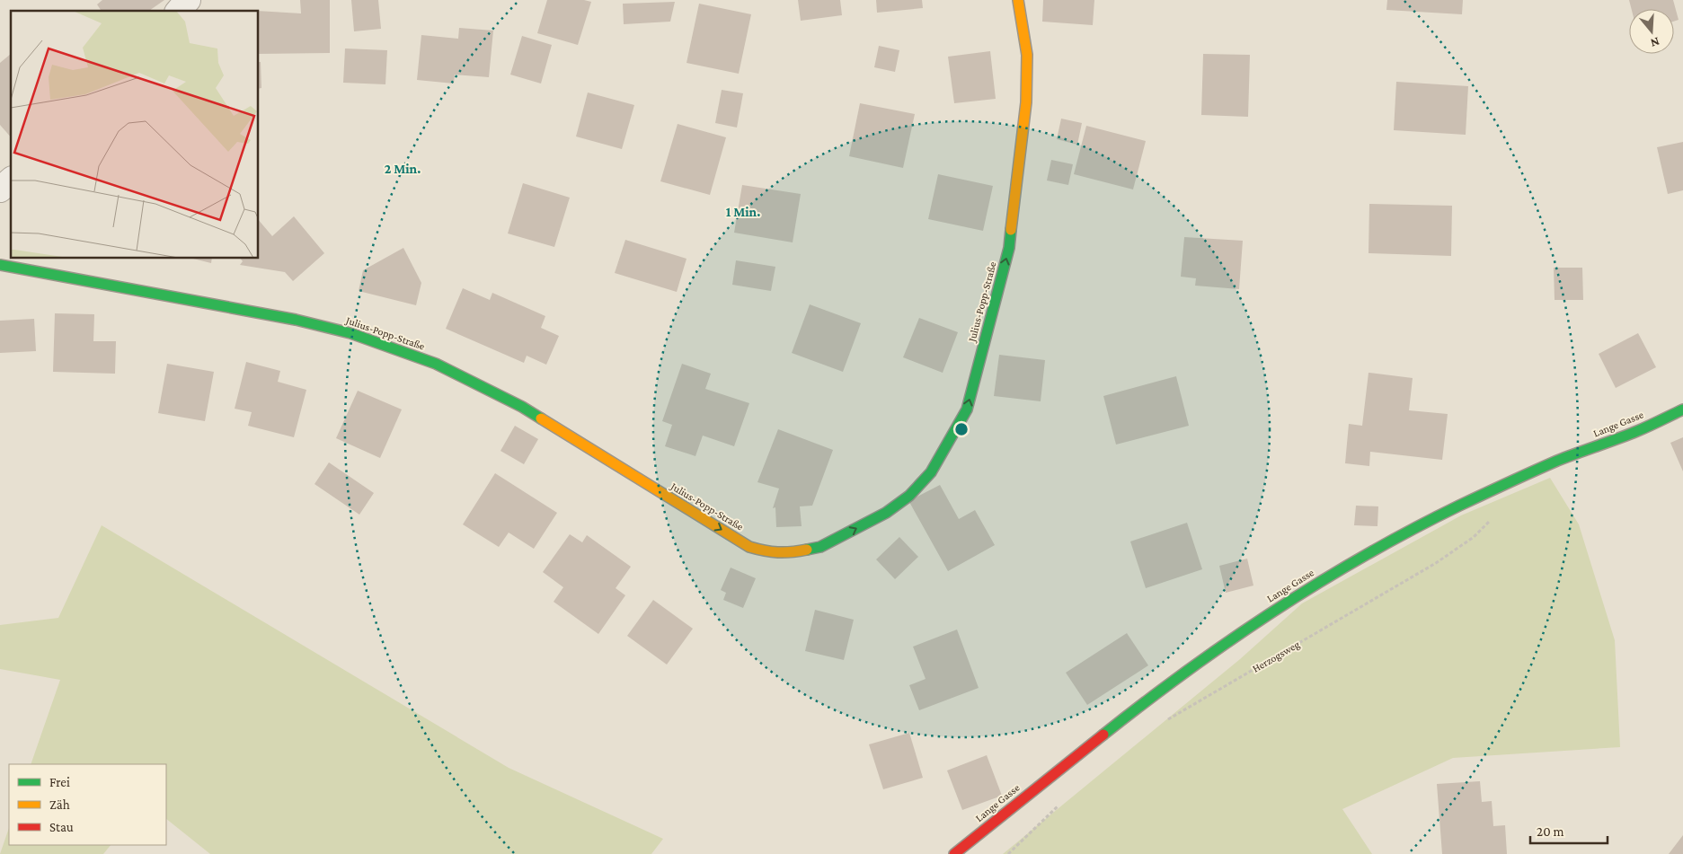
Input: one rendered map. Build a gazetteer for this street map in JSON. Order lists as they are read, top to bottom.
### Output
{
  "streets": {
    "street": ["Julius-Popp-Straße", "Lange Gasse"],
    "path": ["Herzogsweg"]
  },
  "legend": ["Frei", "Zäh", "Stau"],
  "scale_bar": "20 m",
  "north": "bottom",
  "rings": ["2 Min.", "1 Min."]
}
